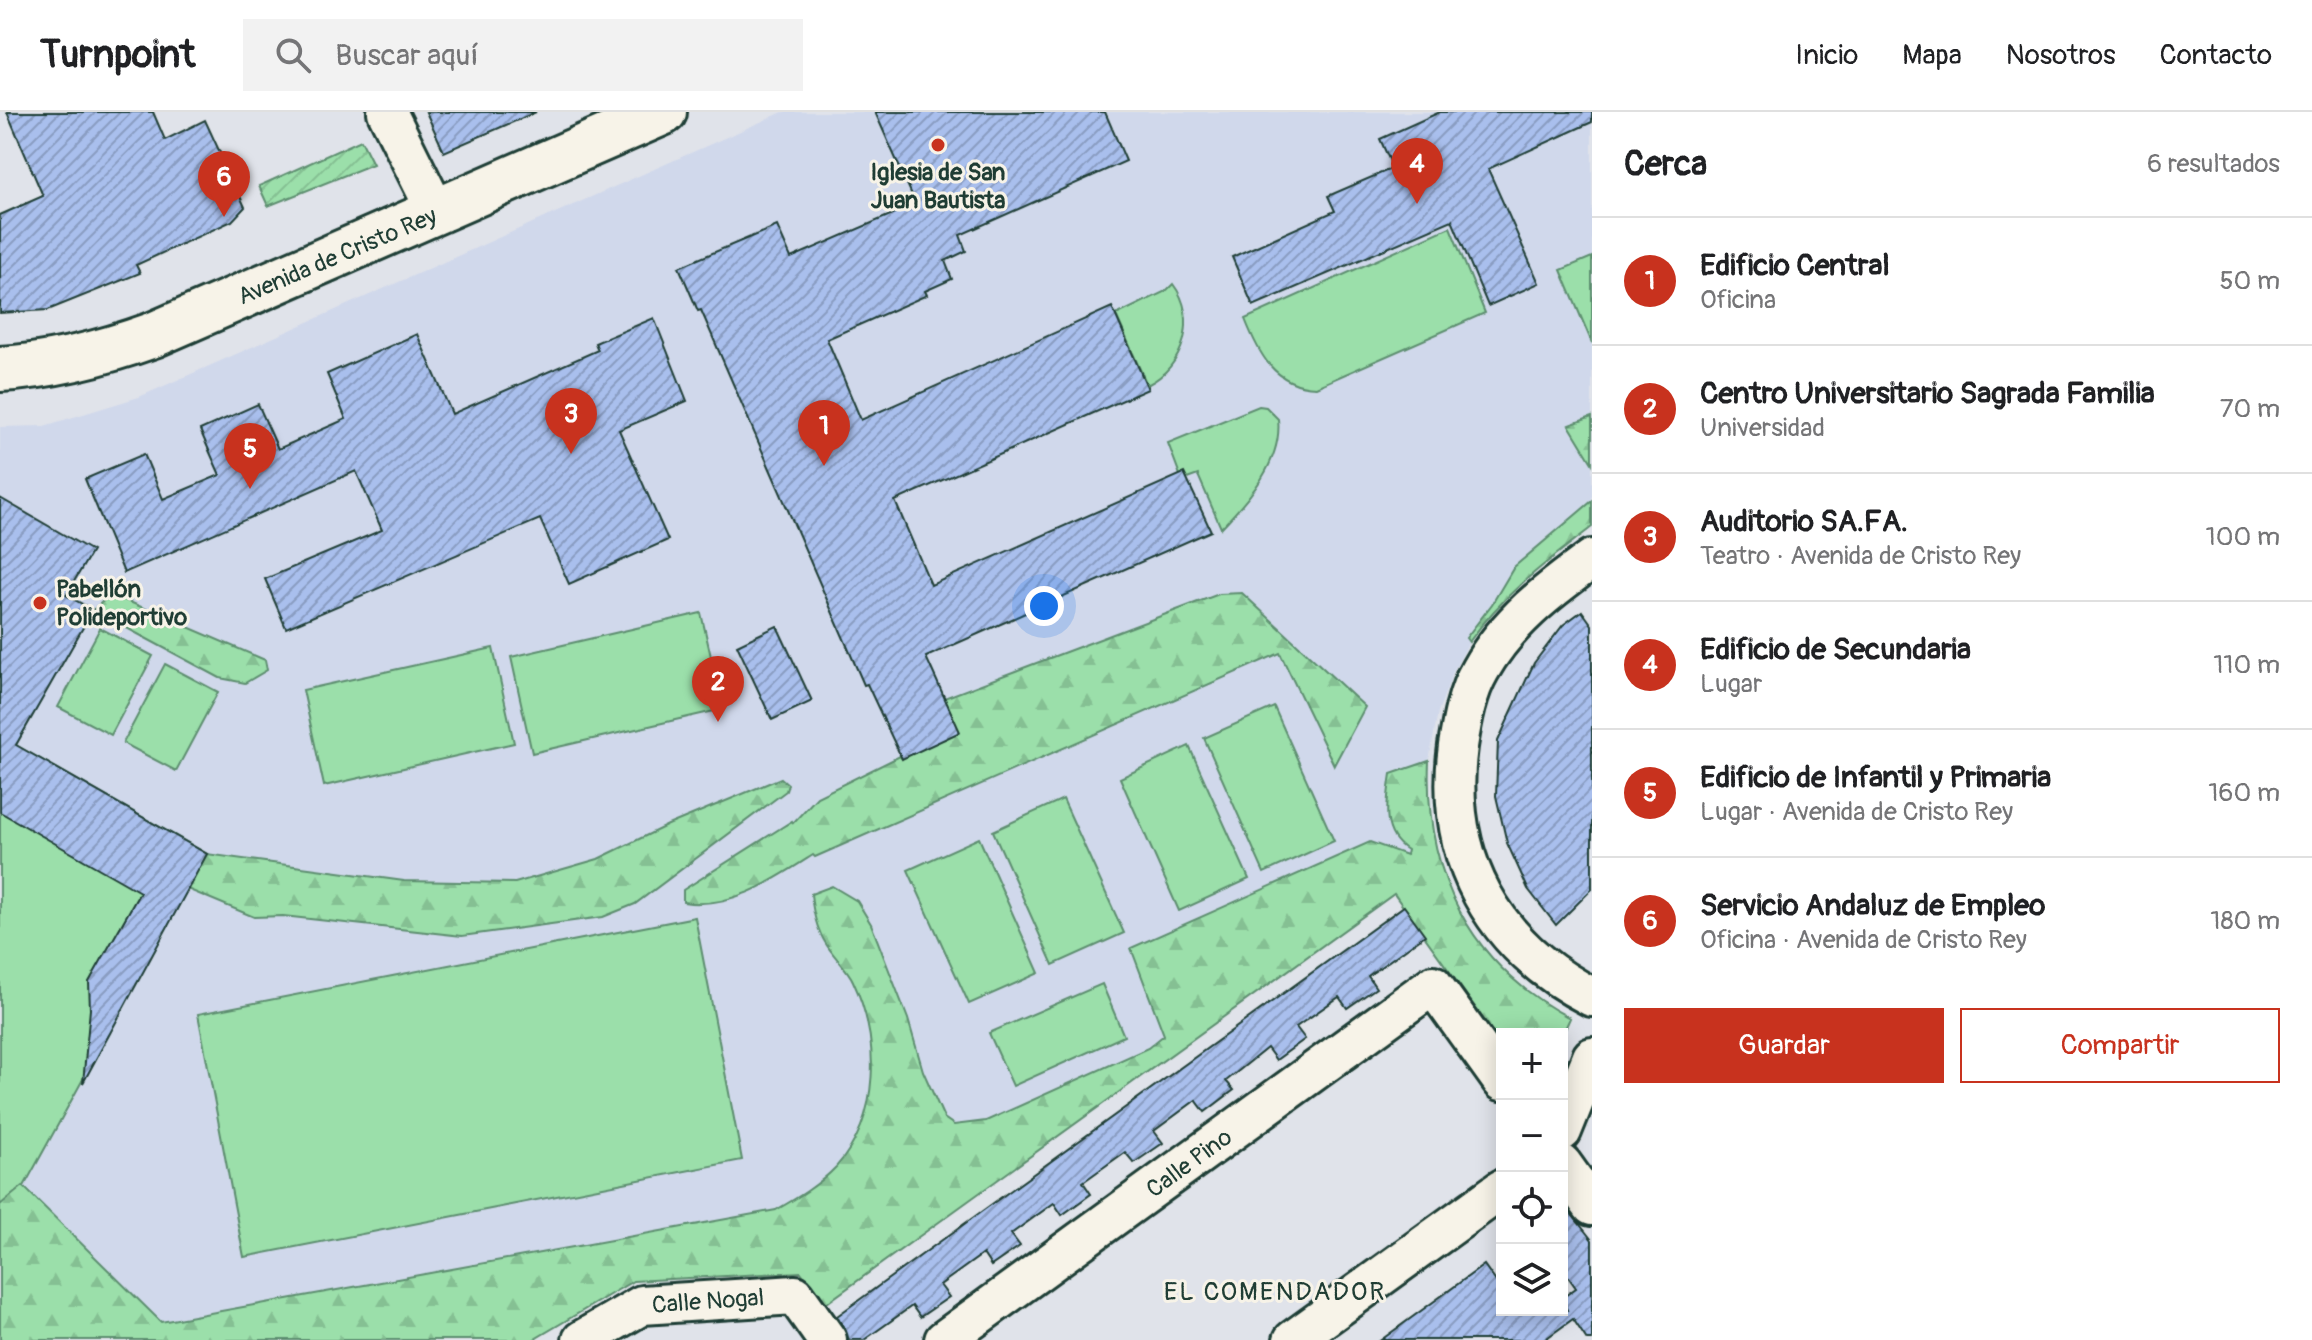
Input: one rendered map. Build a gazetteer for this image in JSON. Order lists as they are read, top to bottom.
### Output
{
  "streets": {
    "street": ["Avenida de Cristo Rey", "Calle Pino", "Calle Nogal"]
  },
  "districts": ["EL COMENDADOR"],
  "places": ["Iglesia de San Juan Bautista", "Pabellón Polideportivo"],
  "page": {
    "header": "Turnpoint",
    "search": "Buscar aquí",
    "nav": [
      "Inicio",
      "Mapa",
      "Nosotros",
      "Contacto"
    ],
    "heading": ["Cerca", "6 resultados"],
    "pins": [
      "4",
      "6",
      "3",
      "1",
      "5",
      "2"
    ],
    "list": [
      {
        "mark": "1",
        "name": "Edificio Central",
        "note": "Oficina",
        "value": "50 m"
      },
      {
        "mark": "2",
        "name": "Centro Universitario Sagrada Familia",
        "note": "Universidad",
        "value": "70 m"
      },
      {
        "mark": "3",
        "name": "Auditorio SA.FA.",
        "note": "Teatro · Avenida de Cristo Rey",
        "value": "100 m"
      },
      {
        "mark": "4",
        "name": "Edificio de Secundaria",
        "note": "Lugar",
        "value": "110 m"
      },
      {
        "mark": "5",
        "name": "Edificio de Infantil y Primaria",
        "note": "Lugar · Avenida de Cristo Rey",
        "value": "160 m"
      },
      {
        "mark": "6",
        "name": "Servicio Andaluz de Empleo",
        "note": "Oficina · Avenida de Cristo Rey",
        "value": "180 m"
      }
    ],
    "buttons": ["Guardar", "Compartir"],
    "map_buttons": ["+", "−"]
  }
}
